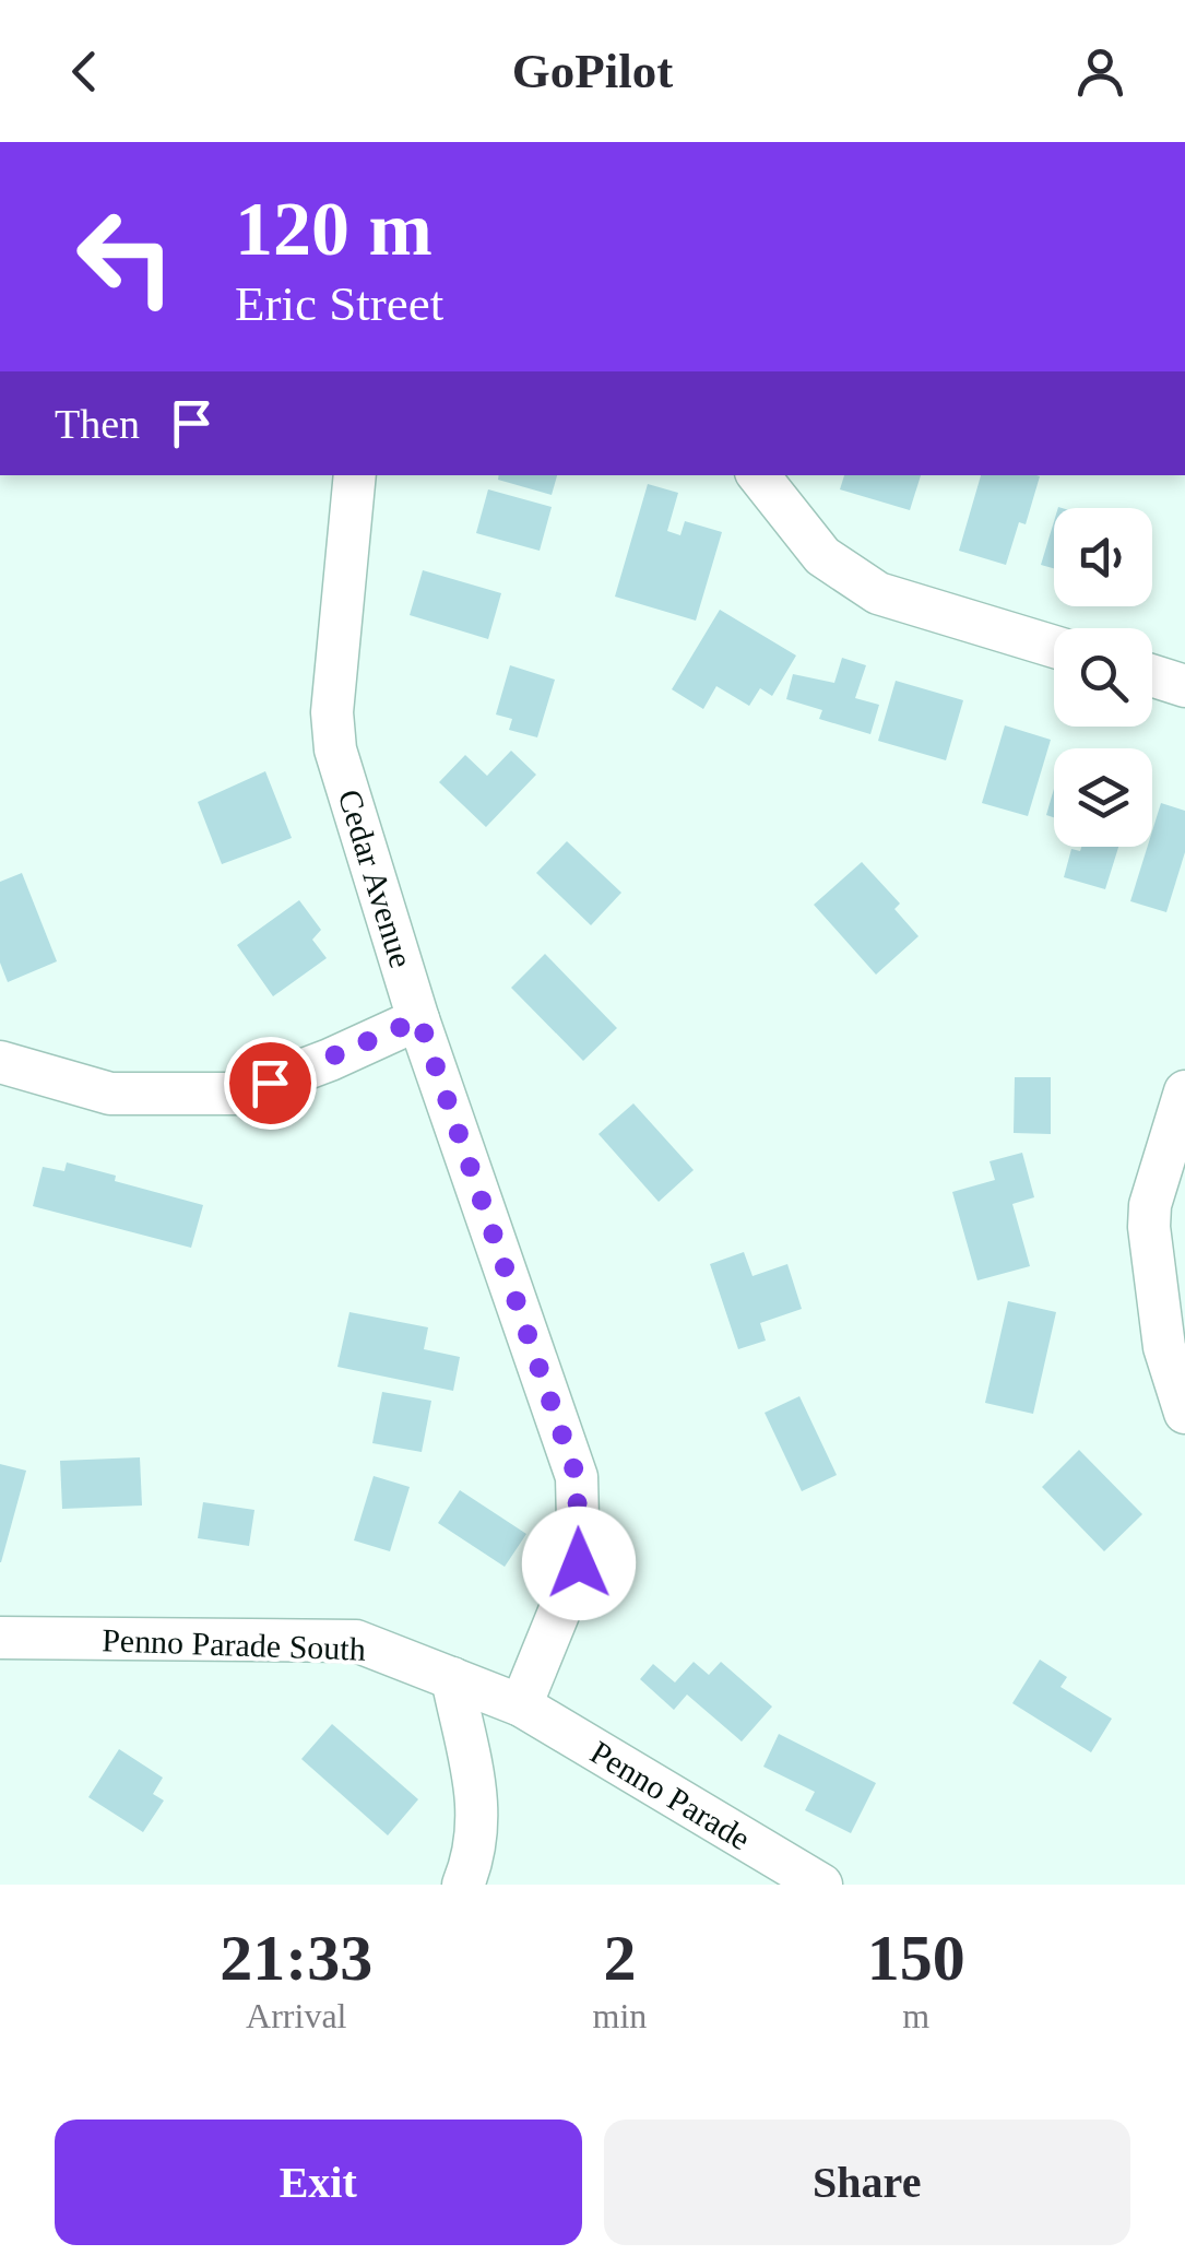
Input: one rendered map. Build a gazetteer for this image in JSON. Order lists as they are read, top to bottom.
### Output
{
  "streets": {
    "street": ["Cedar Avenue", "Penno Parade South", "Penno Parade"]
  },
  "crossings": [
    ["Cedar Avenue", "Penno Parade South"],
    ["Cedar Avenue", "Penno Parade"],
    ["Penno Parade South", "Penno Parade"]
  ],
  "page": {
    "header": "GoPilot",
    "turn": ["120 m", "Eric Street"],
    "then": "Then",
    "eta": [
      "21:33",
      "Arrival",
      "2",
      "min",
      "150",
      "m"
    ],
    "buttons": ["Exit", "Share"]
  }
}
